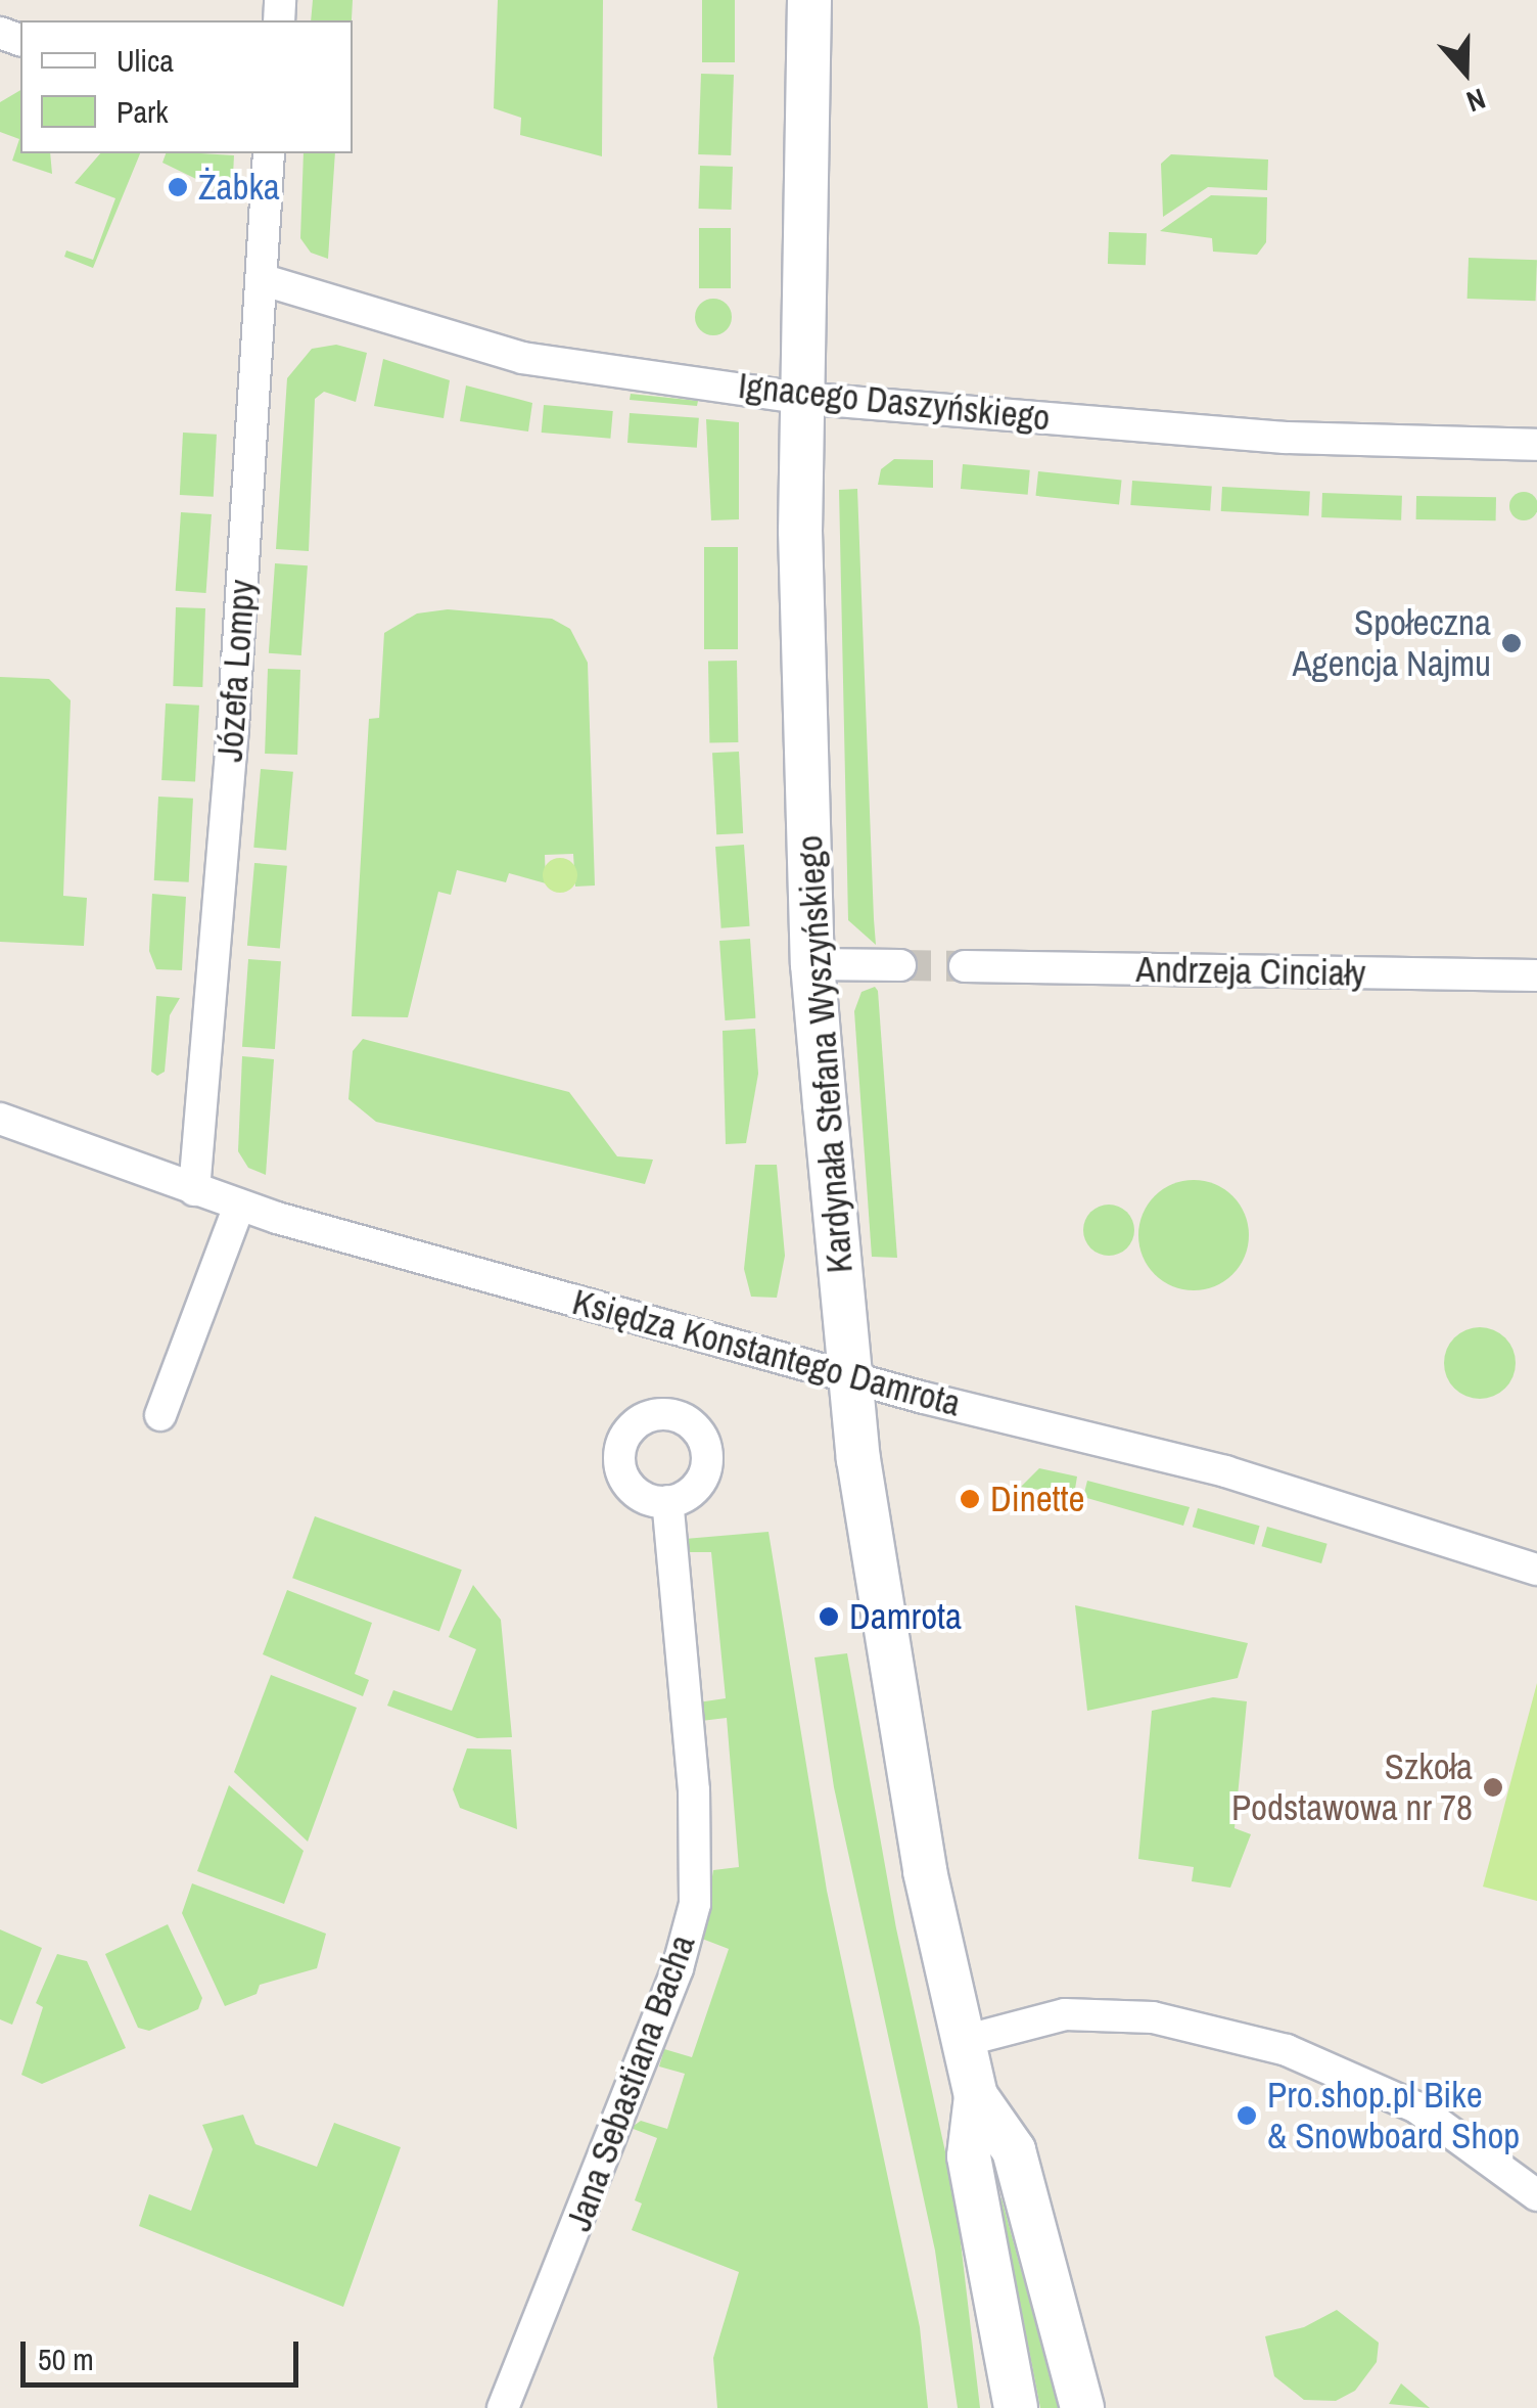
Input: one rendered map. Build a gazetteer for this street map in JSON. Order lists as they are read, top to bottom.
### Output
{
  "streets": {
    "main road": ["Kardynała Stefana Wyszyńskiego"],
    "street": [
      "Ignacego Daszyńskiego",
      "Józefa Lompy",
      "Andrzeja Cinciały",
      "Księdza Konstantego Damrota",
      "Jana Sebastiana Bacha"
    ]
  },
  "crossings": [
    ["Ignacego Daszyńskiego", "Józefa Lompy"],
    ["Ignacego Daszyńskiego", "Kardynała Stefana Wyszyńskiego"],
    ["Józefa Lompy", "Księdza Konstantego Damrota"],
    ["Kardynała Stefana Wyszyńskiego", "Księdza Konstantego Damrota"]
  ],
  "places": [
    "Żabka",
    "Społeczna Agencja Najmu",
    "Dinette",
    "Damrota",
    "Szkoła Podstawowa nr 78",
    "Pro.shop.pl Bike & Snowboard Shop"
  ],
  "legend": ["Ulica", "Park"],
  "scale_bar": "50 m",
  "north": "bottom"
}
